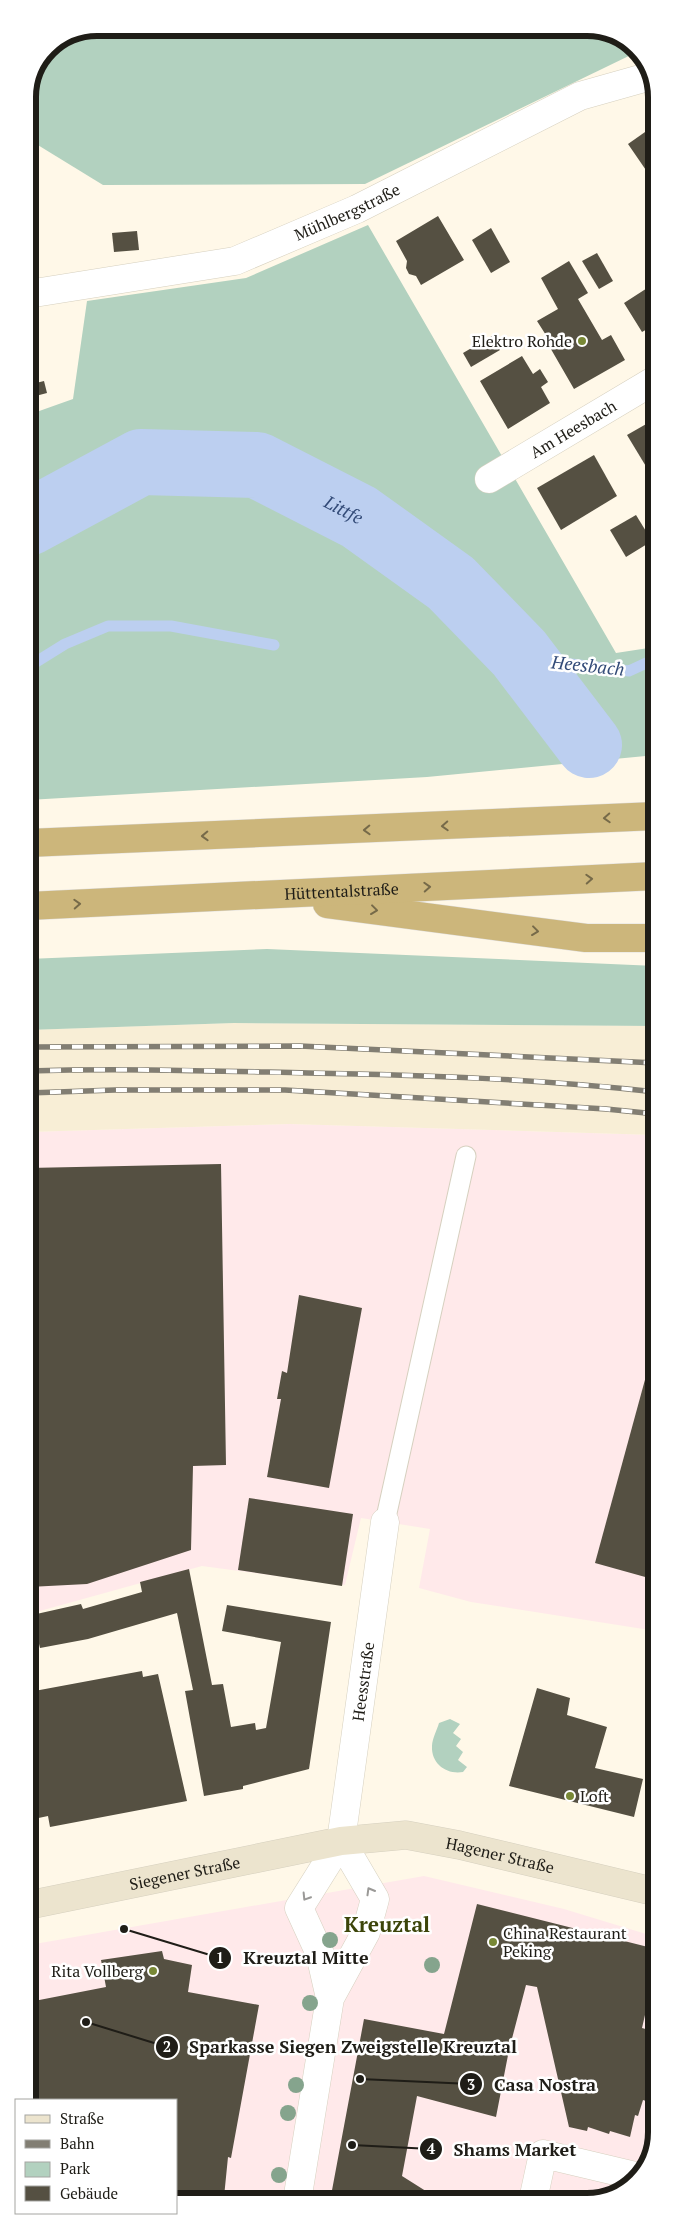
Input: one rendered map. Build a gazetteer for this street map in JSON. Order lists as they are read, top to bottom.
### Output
{
  "streets": {
    "highway": ["Hüttentalstraße"],
    "main road": ["Hagener Straße", "Siegener Straße"],
    "street": ["Mühlbergstraße", "Am Heesbach", "Heesstraße"]
  },
  "crossings": [
    ["Heesstraße", "Hagener Straße"],
    ["Heesstraße", "Siegener Straße"],
    ["Hagener Straße", "Siegener Straße"]
  ],
  "districts": ["Kreuztal"],
  "water": ["Littfe", "Heesbach"],
  "places": [
    "Elektro Rohde",
    "Loft",
    "Kreuztal Mitte",
    "China Restaurant Peking",
    "Rita Vollberg",
    "Sparkasse Siegen Zweigstelle Kreuztal",
    "Casa Nostra",
    "Shams Market"
  ],
  "legend": [
    "Straße",
    "Bahn",
    "Park",
    "Gebäude"
  ]
}
